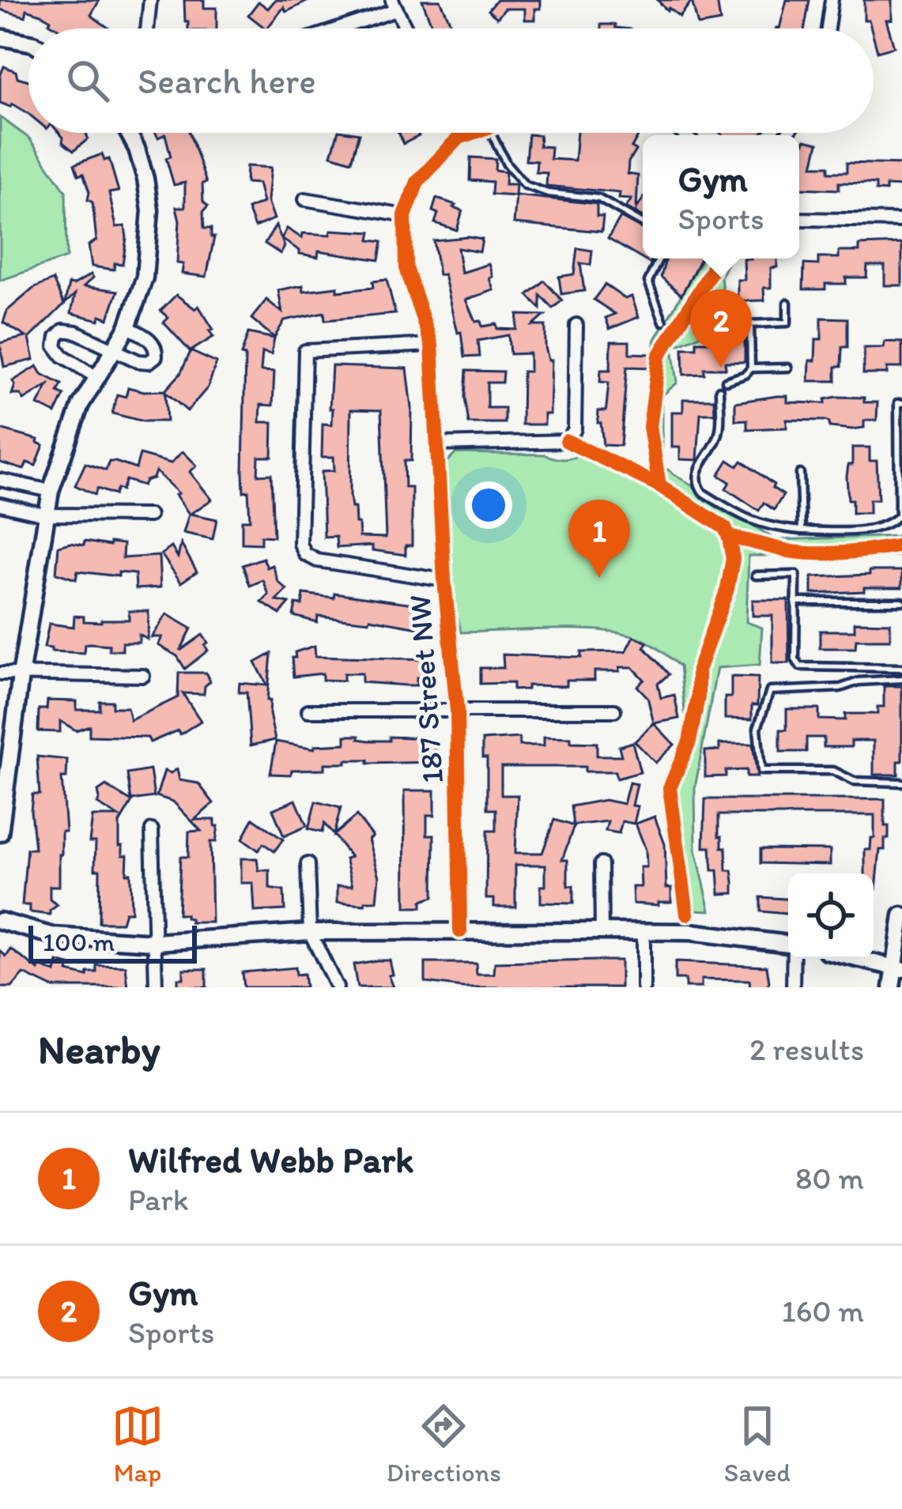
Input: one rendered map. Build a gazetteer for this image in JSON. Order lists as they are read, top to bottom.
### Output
{
  "streets": {
    "street": ["187 Street NW"]
  },
  "scale_bar": "100 m",
  "page": {
    "search": "Search here",
    "popup": ["Gym", "Sports"],
    "pins": ["2", "1"],
    "scale": "100 m",
    "heading": ["Nearby", "2 results"],
    "list": [
      {
        "mark": "1",
        "name": "Wilfred Webb Park",
        "note": "Park",
        "value": "80 m"
      },
      {
        "mark": "2",
        "name": "Gym",
        "note": "Sports",
        "value": "160 m"
      }
    ],
    "nav": ["Map", "Directions", "Saved"]
  }
}
